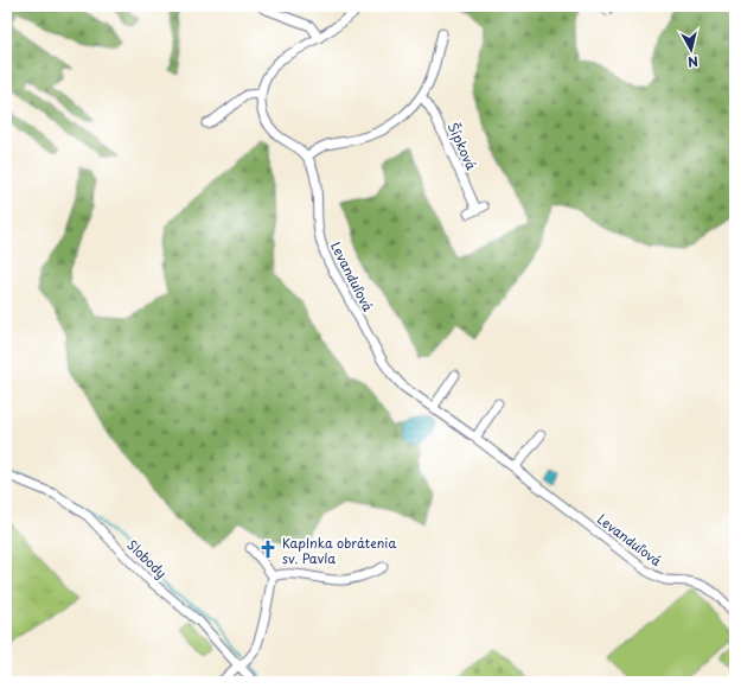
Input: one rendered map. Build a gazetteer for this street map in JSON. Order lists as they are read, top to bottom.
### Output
{
  "streets": {
    "street": ["Šípková", "Levanduľová", "Slobody"]
  },
  "places": {
    "church": ["Kaplnka obrátenia sv. Pavla"]
  },
  "north": "bottom"
}
